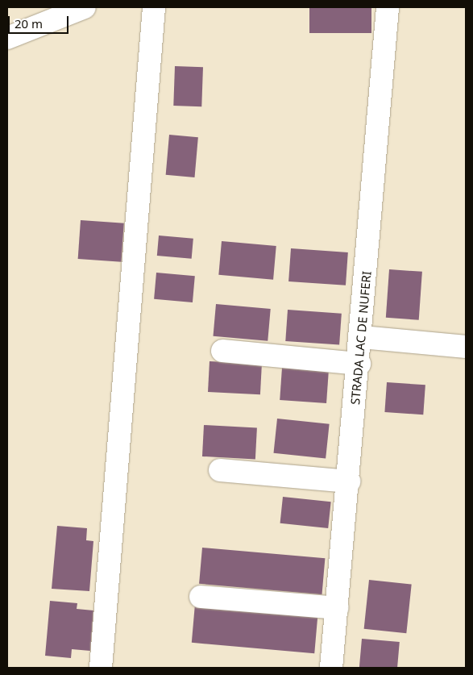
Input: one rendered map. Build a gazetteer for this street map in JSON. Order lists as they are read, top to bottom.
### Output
{
  "streets": {
    "street": ["STRADA LAC DE NUFERI"]
  },
  "scale_bar": "20 m"
}
